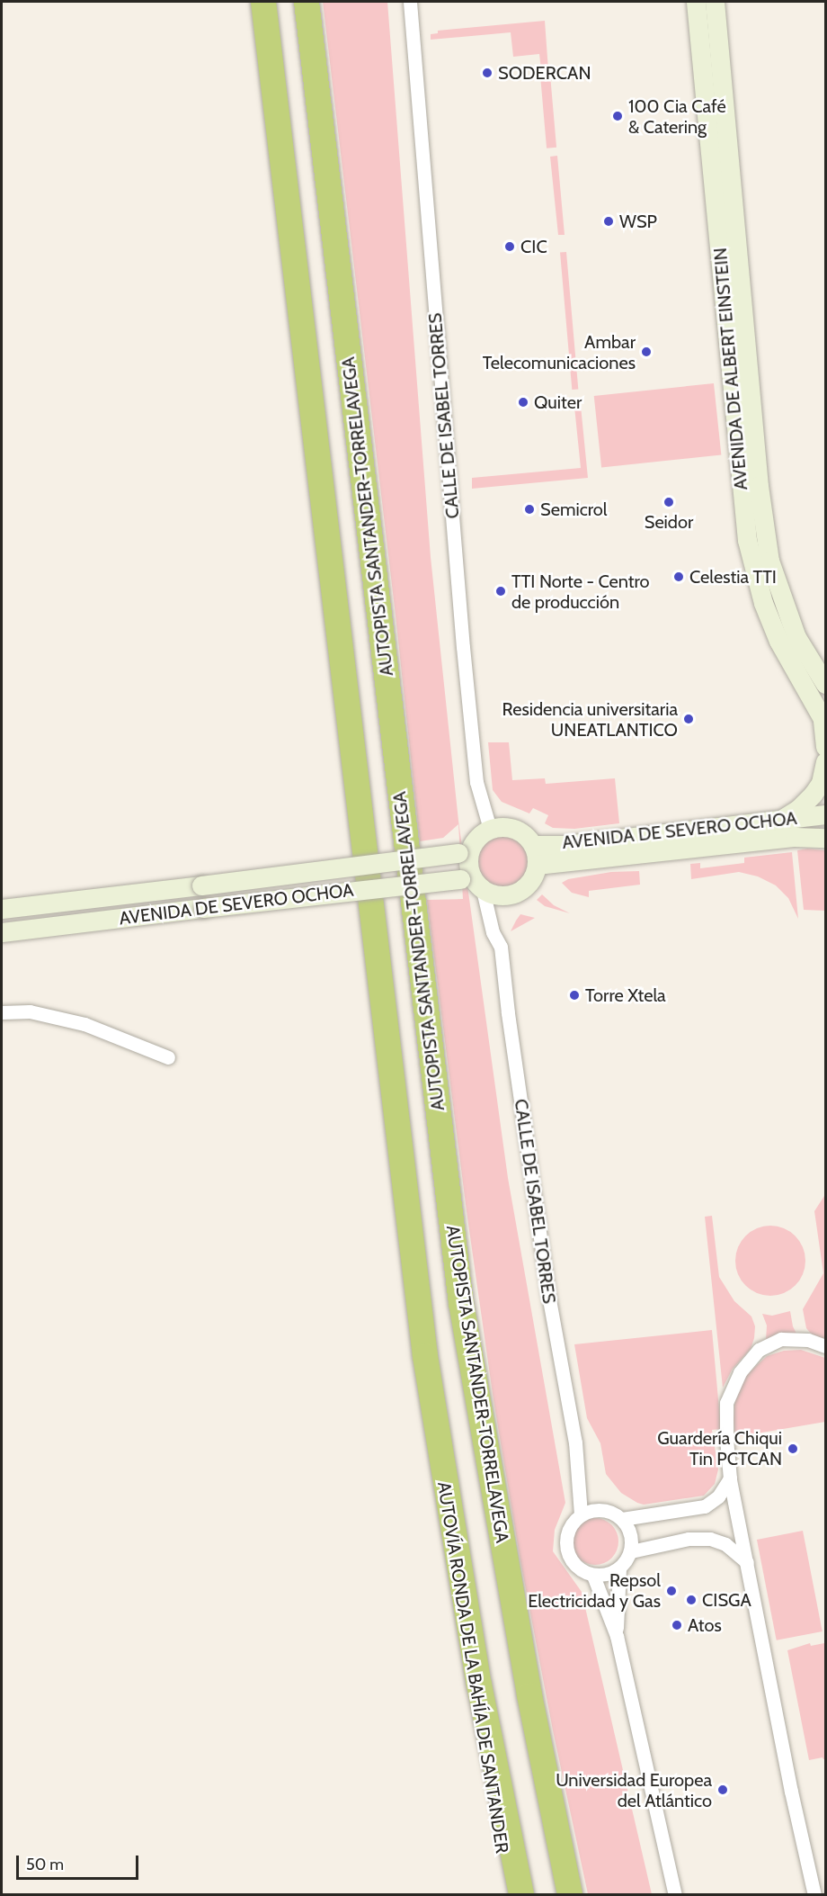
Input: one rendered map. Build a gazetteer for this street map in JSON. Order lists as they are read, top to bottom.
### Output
{
  "streets": {
    "highway": ["AUTOPISTA SANTANDER-TORRELAVEGA", "AUTOVÍA RONDA DE LA BAHÍA DE SANTANDER"],
    "main road": ["AVENIDA DE ALBERT EINSTEIN", "AVENIDA DE SEVERO OCHOA"],
    "street": ["CALLE DE ISABEL TORRES"]
  },
  "crossings": [
    ["CALLE DE ISABEL TORRES", "AVENIDA DE SEVERO OCHOA"]
  ],
  "places": [
    "SODERCAN",
    "100 Cia Café & Catering",
    "WSP",
    "CIC",
    "Ambar Telecomunicaciones",
    "Quiter",
    "Seidor",
    "Semicrol",
    "Celestia TTI",
    "TTI Norte - Centro de producción",
    "Residencia universitaria UNEATLANTICO",
    "Torre Xtela",
    "Guardería Chiqui Tin PCTCAN",
    "Repsol Electricidad y Gas",
    "CISGA",
    "Atos",
    "Universidad Europea del Atlántico"
  ],
  "scale_bar": "50 m"
}
